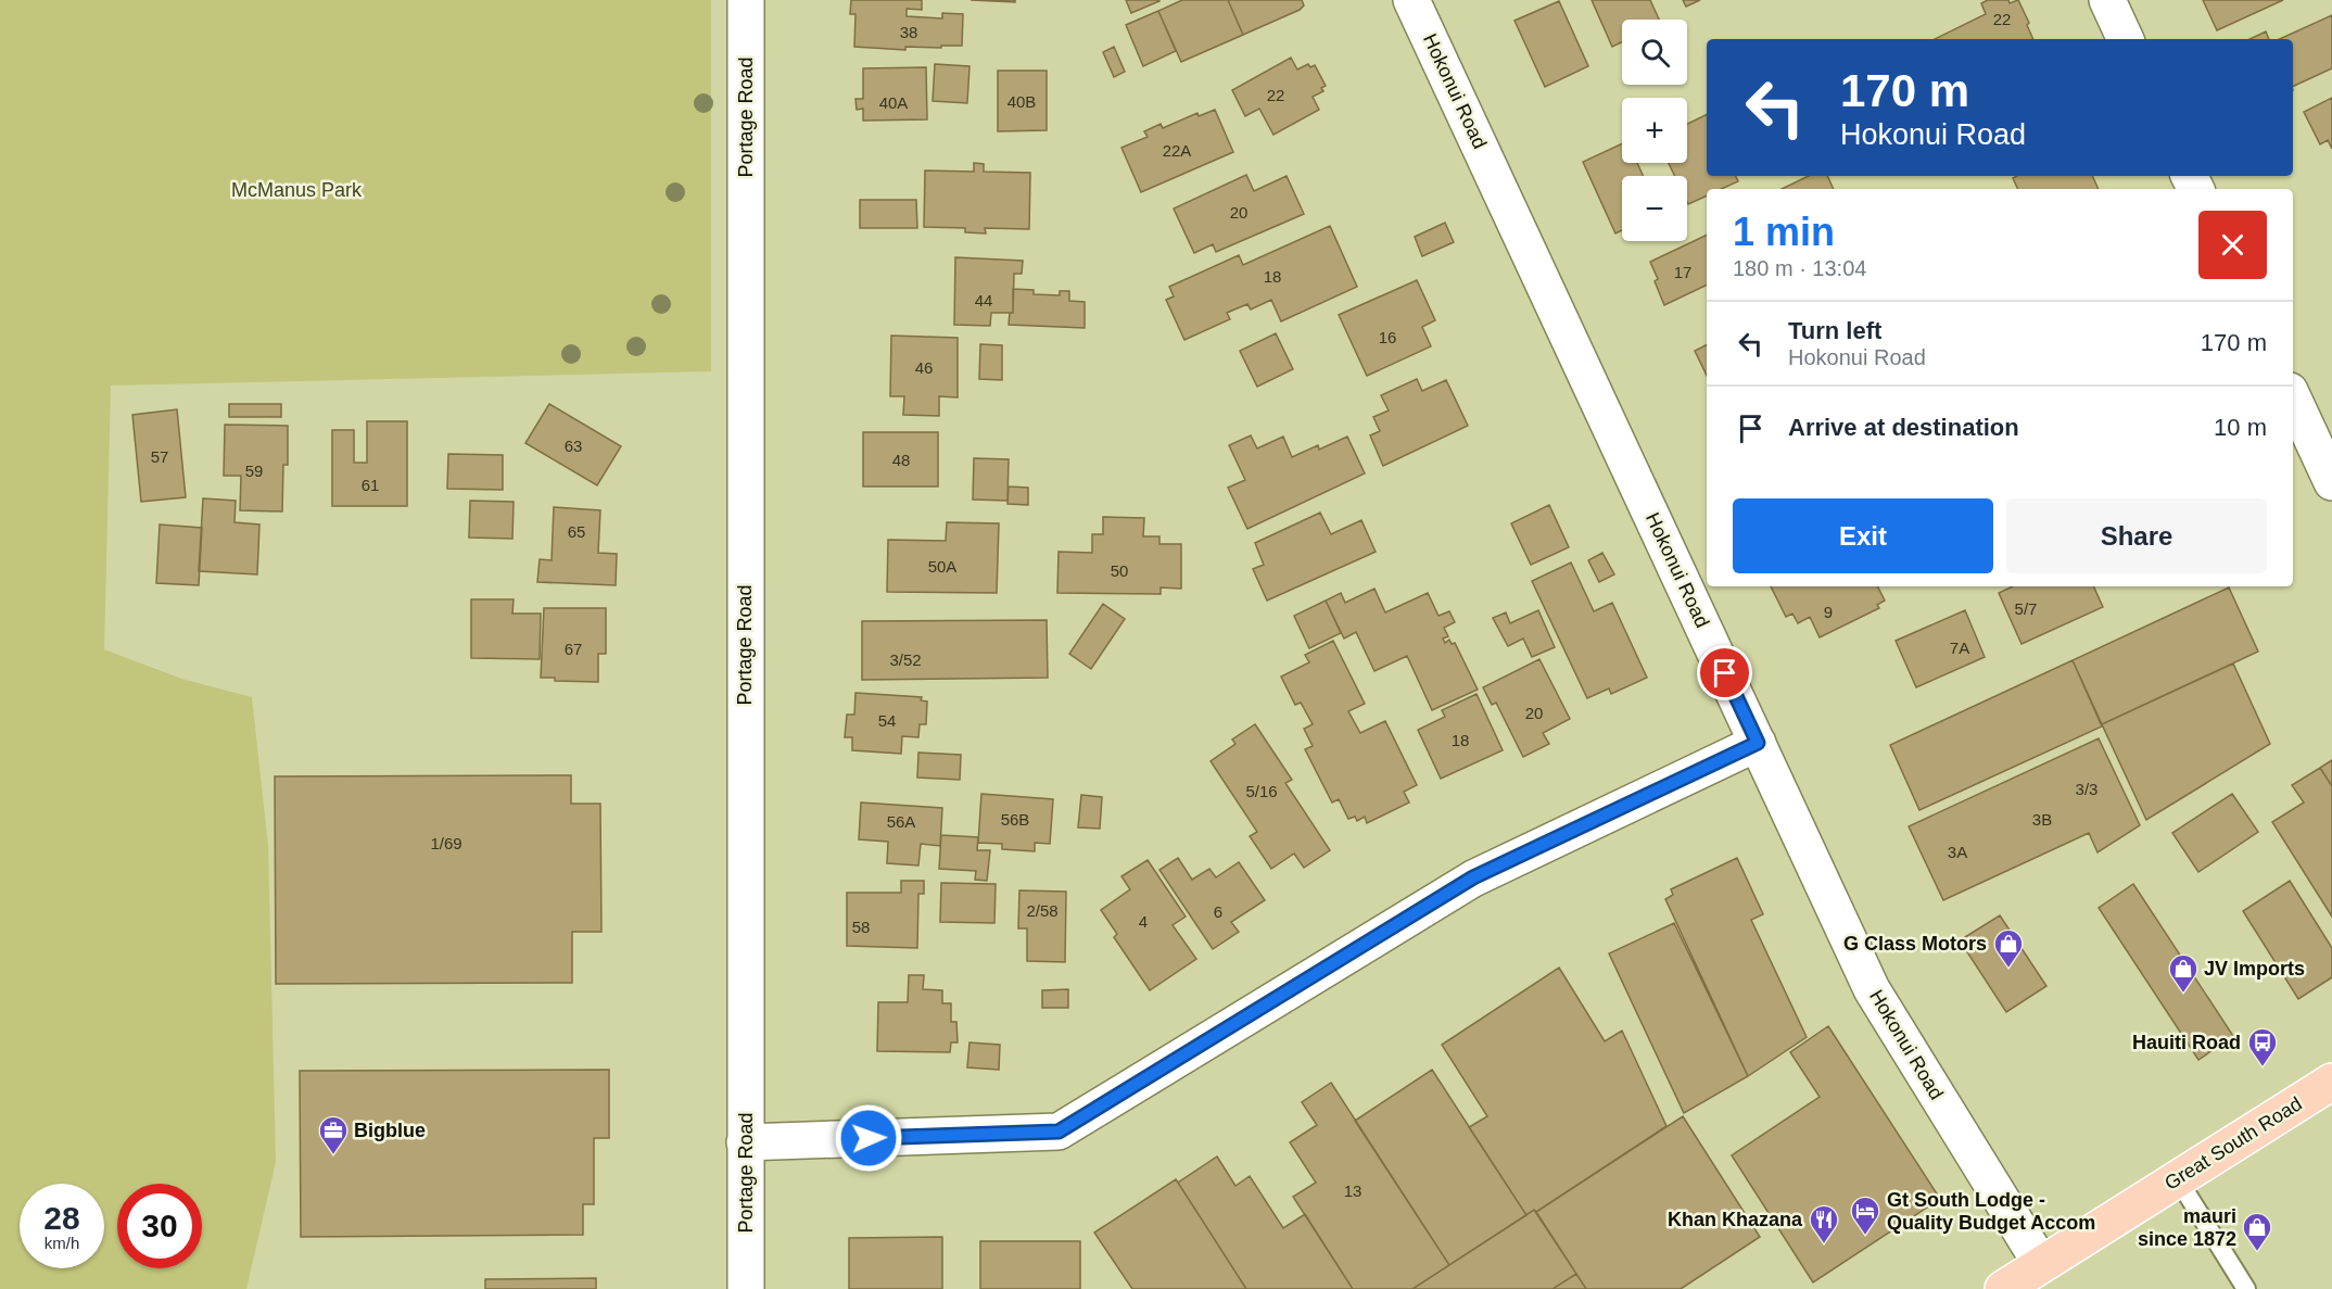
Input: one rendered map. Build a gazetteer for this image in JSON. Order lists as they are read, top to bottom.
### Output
{
  "streets": {
    "main road": ["Great South Road"],
    "street": ["Hokonui Road", "Portage Road"]
  },
  "crossings": [
    ["Hokonui Road", "Great South Road"]
  ],
  "parks": ["McManus Park"],
  "places": {
    "shop": ["G Class Motors", "JV Imports", "mauri since 1872"],
    "bus stop": ["Hauiti Road"],
    "office": ["Bigblue"],
    "hotel": ["Gt South Lodge - Quality Budget Accom"],
    "restaurant": ["Khan Khazana"]
  },
  "house_numbers": [
    "22",
    "38",
    "22",
    "40B",
    "40A",
    "22A",
    "20",
    "17",
    "18",
    "44",
    "16",
    "46",
    "63",
    "57",
    "48",
    "59",
    "61",
    "65",
    "50A",
    "50",
    "5/7",
    "9",
    "7A",
    "67",
    "3/52",
    "20",
    "54",
    "18",
    "3/3",
    "5/16",
    "56B",
    "3B",
    "56A",
    "1/69",
    "3A",
    "2/58",
    "6",
    "4",
    "58",
    "13"
  ],
  "page": {
    "map_buttons": ["+", "−"],
    "turn": ["170 m", "Hokonui Road"],
    "heading": ["1 min", "180 m · 13:04"],
    "list": [
      {
        "name": "Turn left",
        "note": "Hokonui Road",
        "value": "170 m"
      },
      {
        "name": "Arrive at destination",
        "value": "10 m"
      }
    ],
    "buttons": ["Exit", "Share"],
    "speed": "28 km/h",
    "limit": "30"
  }
}
